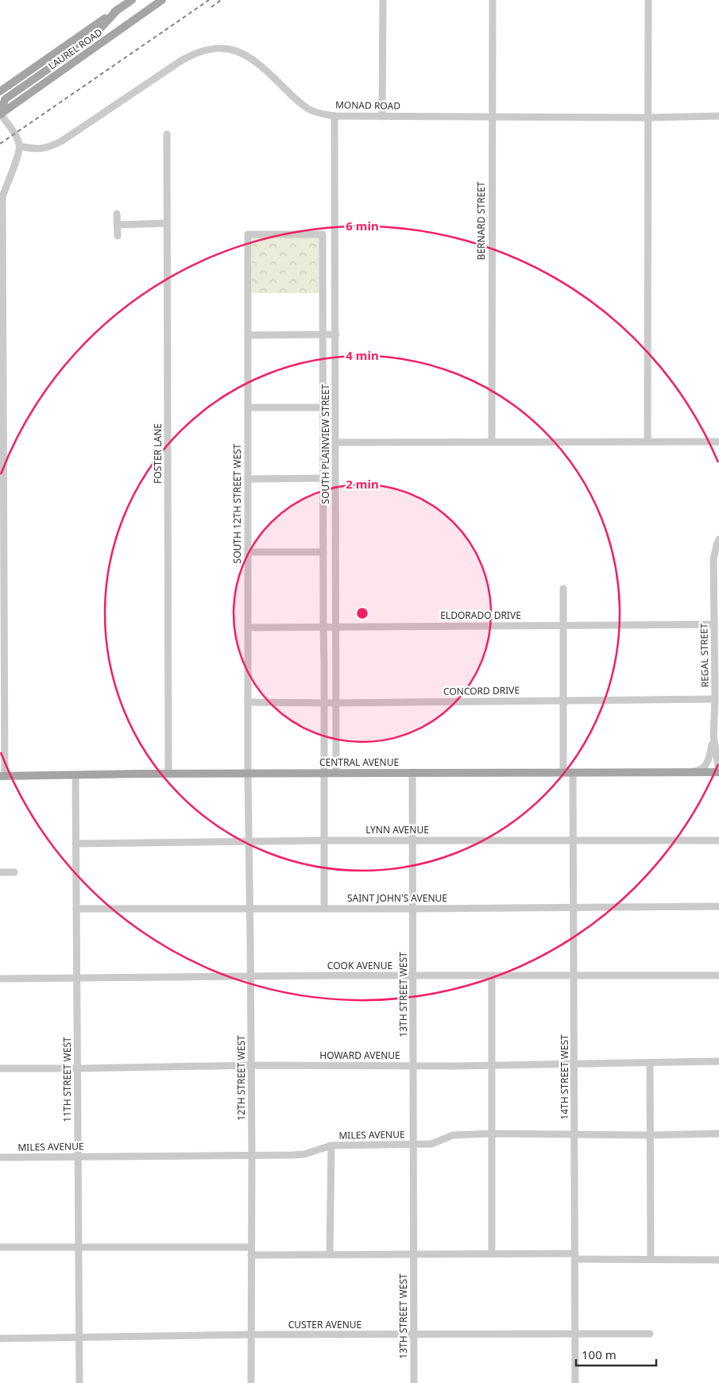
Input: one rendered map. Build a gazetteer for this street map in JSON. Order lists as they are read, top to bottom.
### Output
{
  "streets": {
    "main road": ["LAUREL ROAD", "CENTRAL AVENUE"],
    "street": [
      "MONAD ROAD",
      "BERNARD STREET",
      "SOUTH PLAINVIEW STREET",
      "FOSTER LANE",
      "SOUTH 12TH STREET WEST",
      "ELDORADO DRIVE",
      "REGAL STREET",
      "CONCORD DRIVE",
      "LYNN AVENUE",
      "SAINT JOHN'S AVENUE",
      "COOK AVENUE",
      "13TH STREET WEST",
      "HOWARD AVENUE",
      "14TH STREET WEST",
      "12TH STREET WEST",
      "11TH STREET WEST",
      "MILES AVENUE",
      "CUSTER AVENUE"
    ]
  },
  "crossings": [
    ["MONAD ROAD", "BERNARD STREET"],
    ["MONAD ROAD", "SOUTH PLAINVIEW STREET"],
    ["SOUTH PLAINVIEW STREET", "SOUTH 12TH STREET WEST"],
    ["SOUTH PLAINVIEW STREET", "ELDORADO DRIVE"],
    ["SOUTH PLAINVIEW STREET", "CONCORD DRIVE"],
    ["SOUTH PLAINVIEW STREET", "CENTRAL AVENUE"],
    ["SOUTH PLAINVIEW STREET", "LYNN AVENUE"],
    ["SOUTH PLAINVIEW STREET", "SAINT JOHN'S AVENUE"],
    ["FOSTER LANE", "CENTRAL AVENUE"],
    ["SOUTH 12TH STREET WEST", "ELDORADO DRIVE"],
    ["SOUTH 12TH STREET WEST", "CONCORD DRIVE"],
    ["SOUTH 12TH STREET WEST", "CENTRAL AVENUE"],
    ["SOUTH 12TH STREET WEST", "12TH STREET WEST"],
    ["ELDORADO DRIVE", "REGAL STREET"],
    ["REGAL STREET", "CONCORD DRIVE"],
    ["REGAL STREET", "CENTRAL AVENUE"],
    ["CENTRAL AVENUE", "13TH STREET WEST"],
    ["CENTRAL AVENUE", "14TH STREET WEST"],
    ["CENTRAL AVENUE", "12TH STREET WEST"],
    ["CENTRAL AVENUE", "11TH STREET WEST"],
    ["LYNN AVENUE", "13TH STREET WEST"],
    ["LYNN AVENUE", "14TH STREET WEST"],
    ["LYNN AVENUE", "12TH STREET WEST"],
    ["LYNN AVENUE", "11TH STREET WEST"],
    ["SAINT JOHN'S AVENUE", "13TH STREET WEST"],
    ["SAINT JOHN'S AVENUE", "14TH STREET WEST"],
    ["SAINT JOHN'S AVENUE", "12TH STREET WEST"],
    ["SAINT JOHN'S AVENUE", "11TH STREET WEST"],
    ["COOK AVENUE", "13TH STREET WEST"],
    ["COOK AVENUE", "14TH STREET WEST"],
    ["COOK AVENUE", "12TH STREET WEST"],
    ["COOK AVENUE", "11TH STREET WEST"],
    ["13TH STREET WEST", "HOWARD AVENUE"],
    ["13TH STREET WEST", "MILES AVENUE"],
    ["13TH STREET WEST", "CUSTER AVENUE"],
    ["HOWARD AVENUE", "14TH STREET WEST"],
    ["HOWARD AVENUE", "12TH STREET WEST"],
    ["HOWARD AVENUE", "11TH STREET WEST"],
    ["14TH STREET WEST", "MILES AVENUE"],
    ["14TH STREET WEST", "CUSTER AVENUE"],
    ["12TH STREET WEST", "MILES AVENUE"],
    ["12TH STREET WEST", "CUSTER AVENUE"],
    ["11TH STREET WEST", "MILES AVENUE"],
    ["11TH STREET WEST", "CUSTER AVENUE"]
  ],
  "scale_bar": "100 m",
  "rings": ["6 min", "4 min", "2 min"]
}
